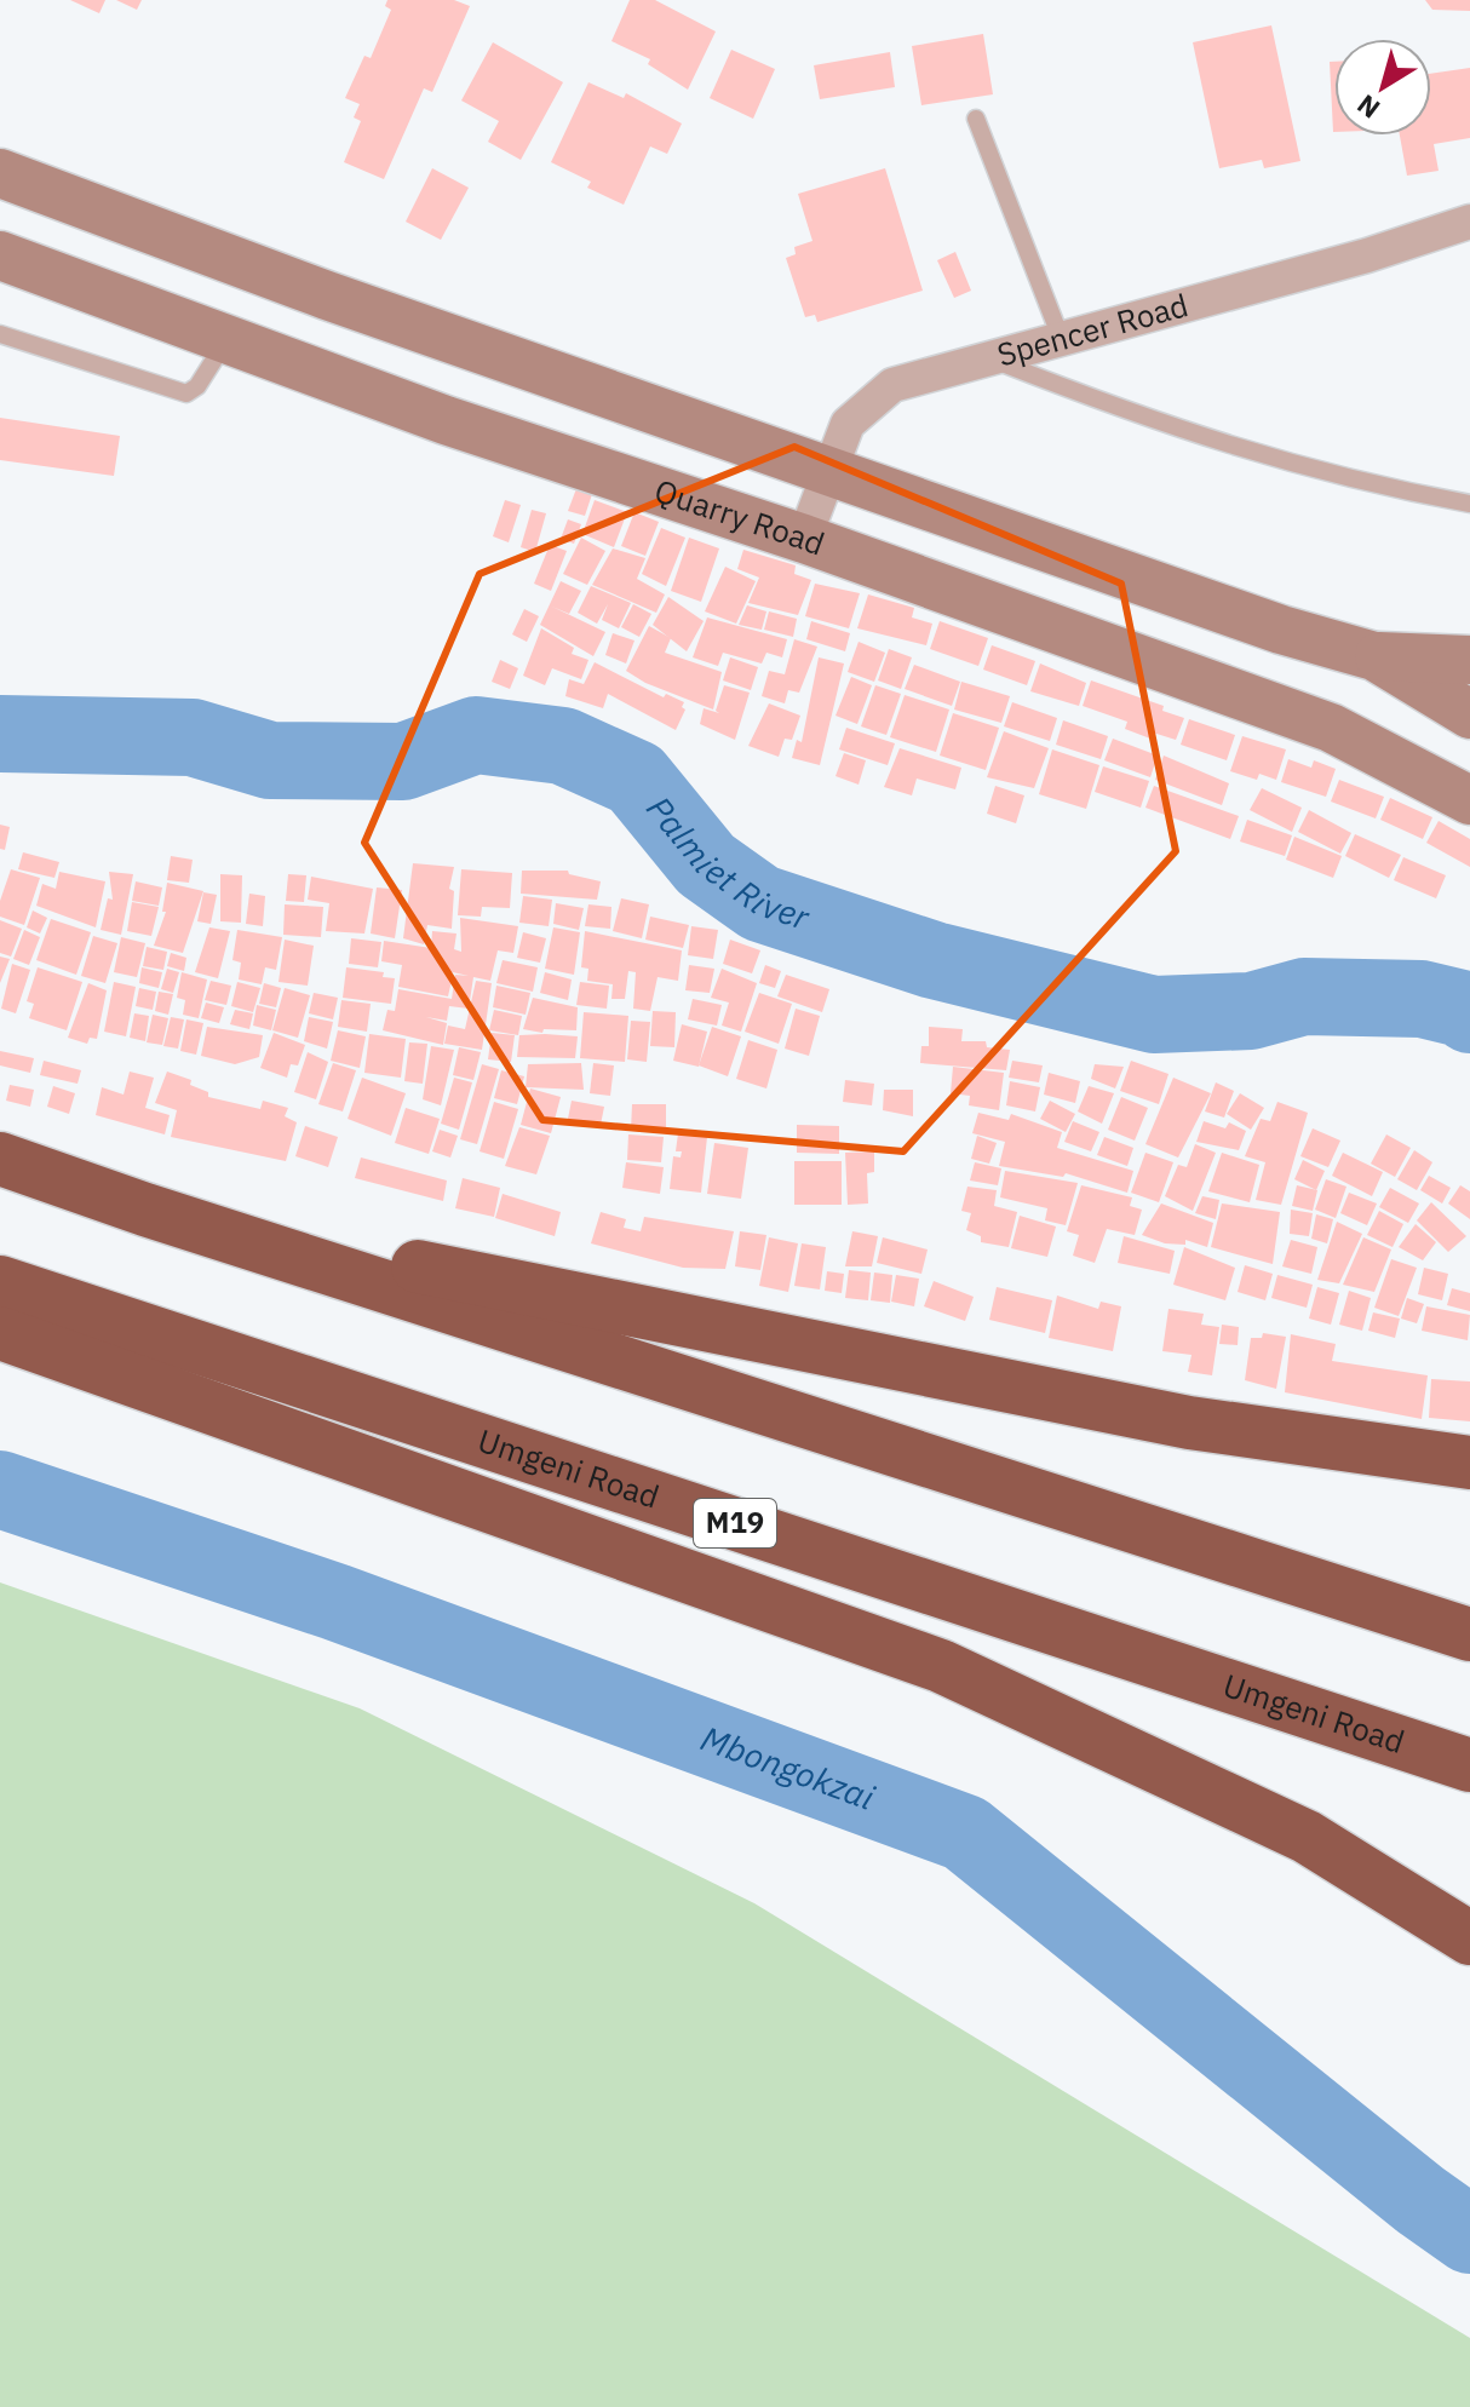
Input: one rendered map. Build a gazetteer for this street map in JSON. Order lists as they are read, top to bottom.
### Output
{
  "streets": {
    "highway": ["Umgeni Road", "M19"],
    "main road": ["Quarry Road"],
    "street": ["Spencer Road"]
  },
  "crossings": [
    ["Spencer Road", "Quarry Road"]
  ],
  "water": ["Palmiet River", "Mbongokzai"],
  "north": "bottom left"
}
